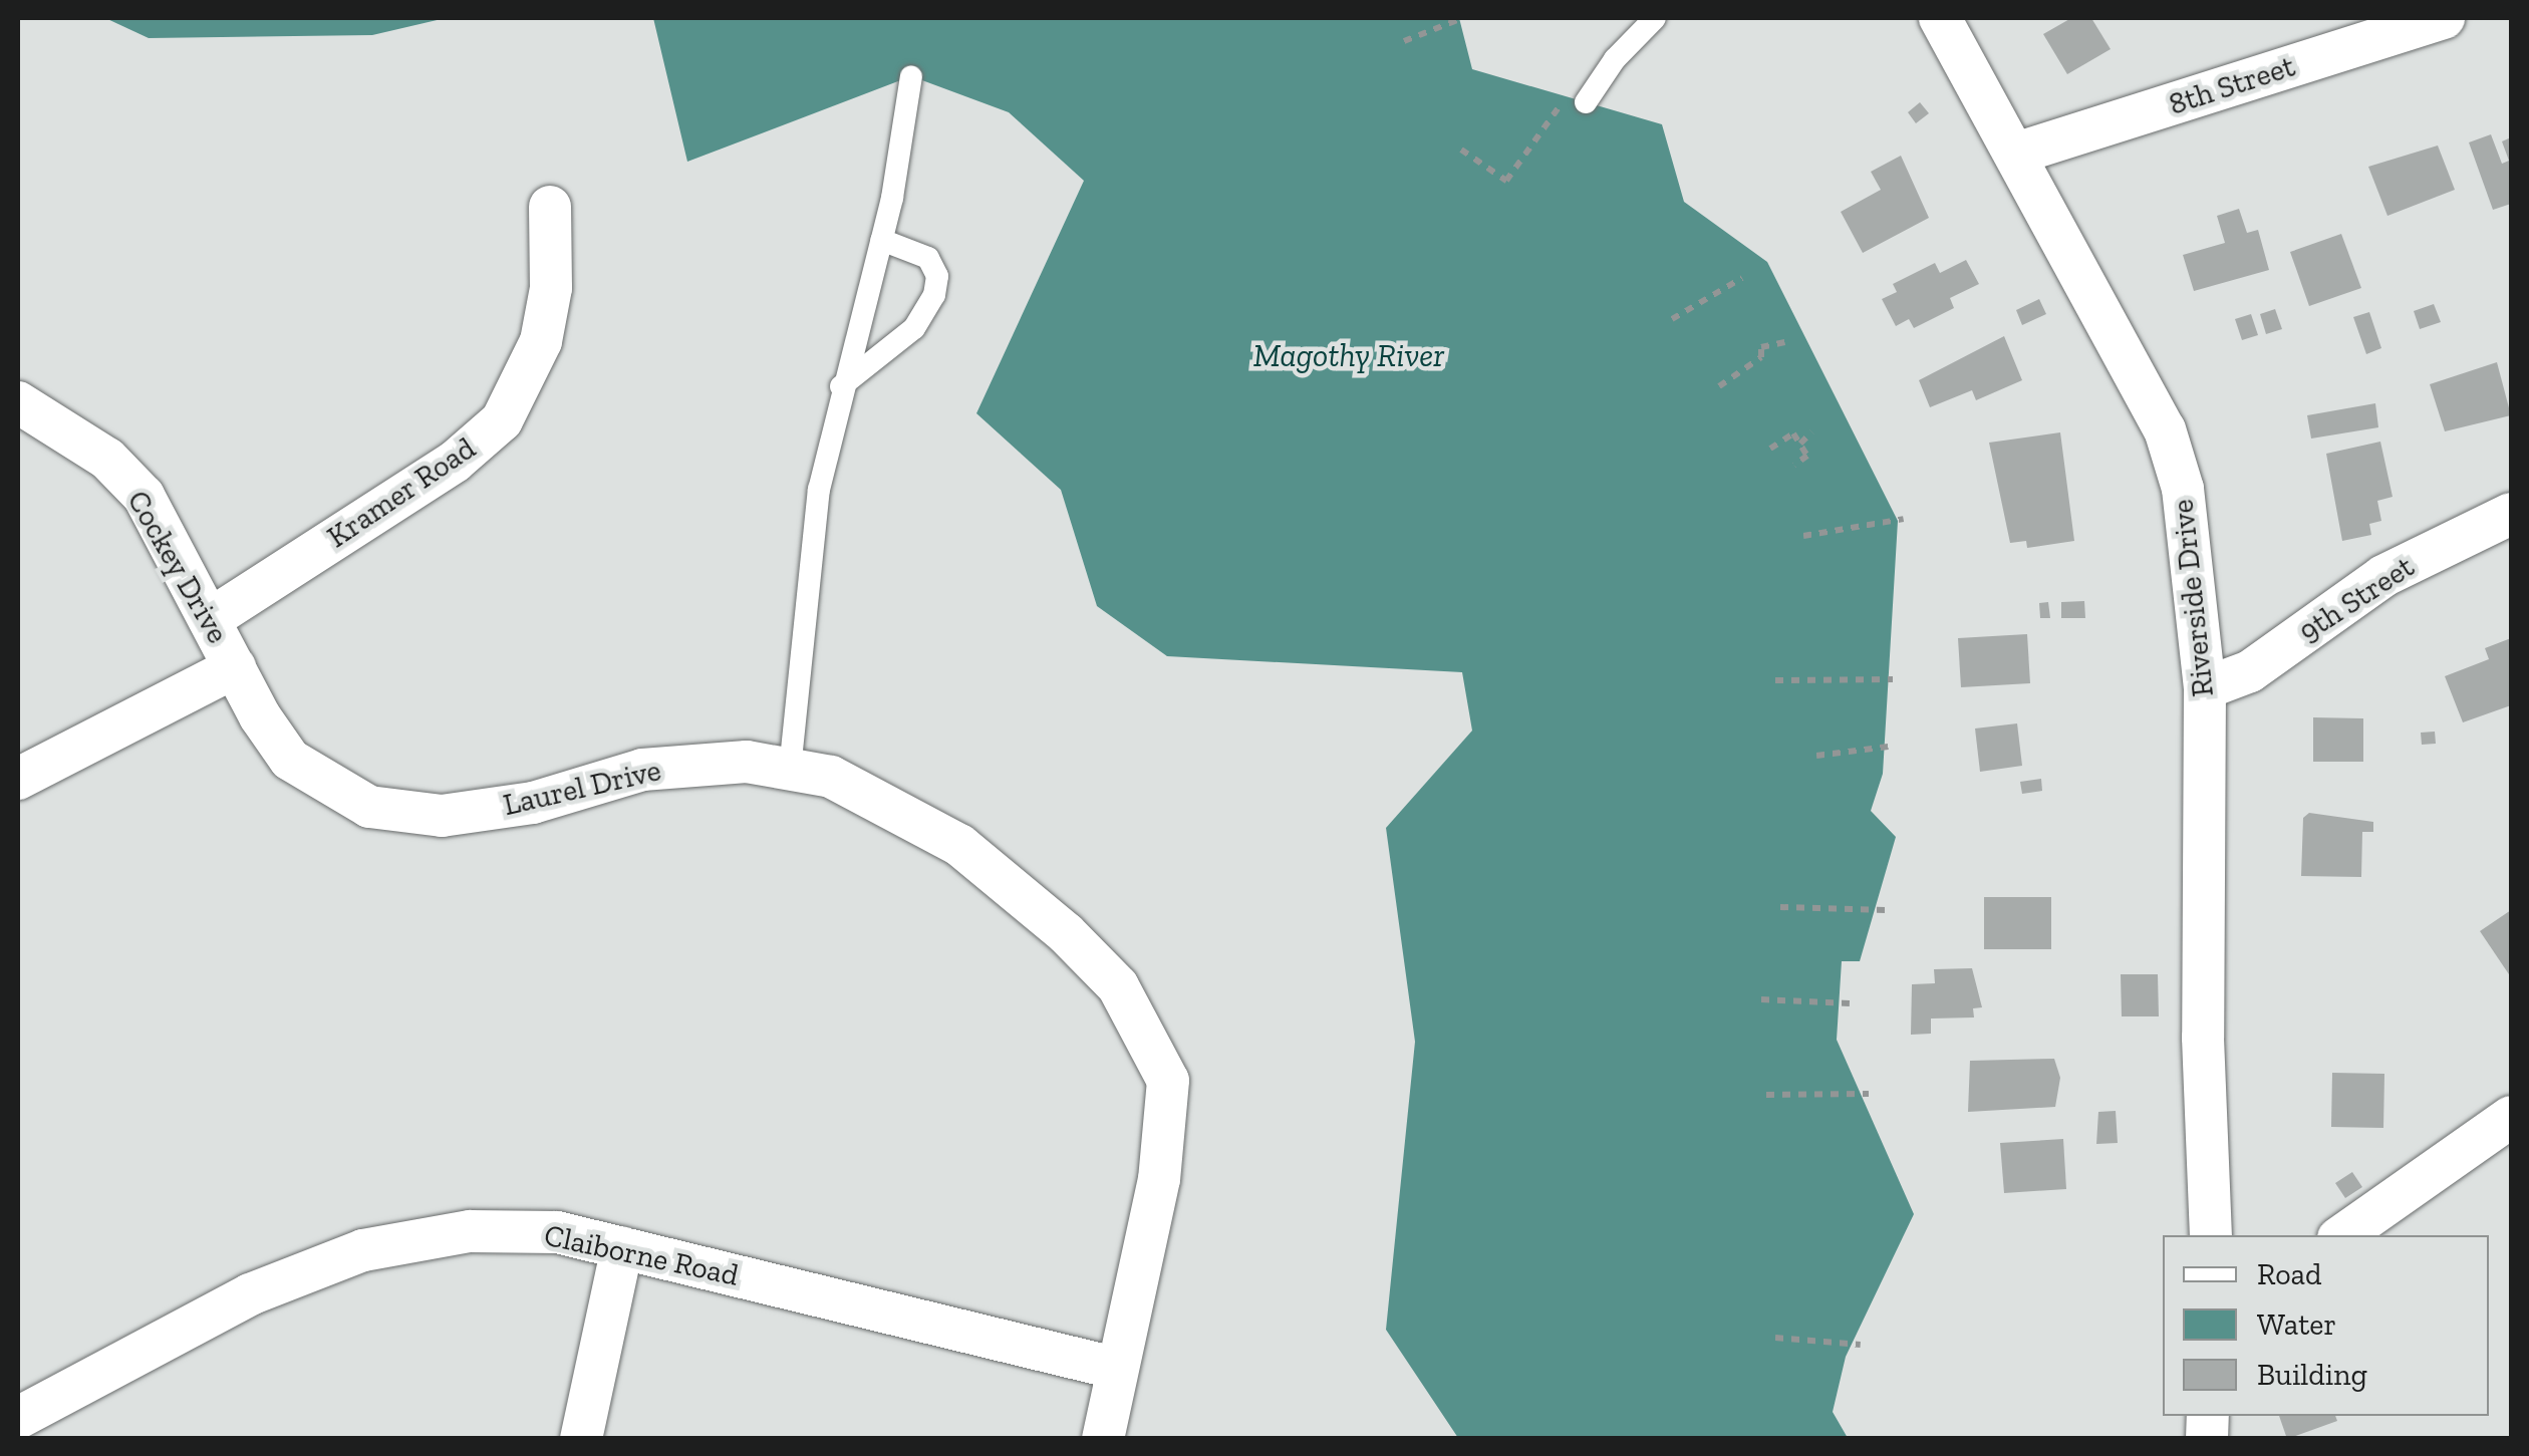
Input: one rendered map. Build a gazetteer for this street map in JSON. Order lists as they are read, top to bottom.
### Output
{
  "streets": {
    "street": [
      "8th Street",
      "Kramer Road",
      "Cockey Drive",
      "Riverside Drive",
      "9th Street",
      "Laurel Drive",
      "Claiborne Road"
    ]
  },
  "crossings": [
    ["8th Street", "Riverside Drive"],
    ["Kramer Road", "Cockey Drive"],
    ["Cockey Drive", "Laurel Drive"],
    ["Riverside Drive", "9th Street"],
    ["Laurel Drive", "Claiborne Road"]
  ],
  "water": ["Magothy River"],
  "legend": ["Road", "Water", "Building"]
}
